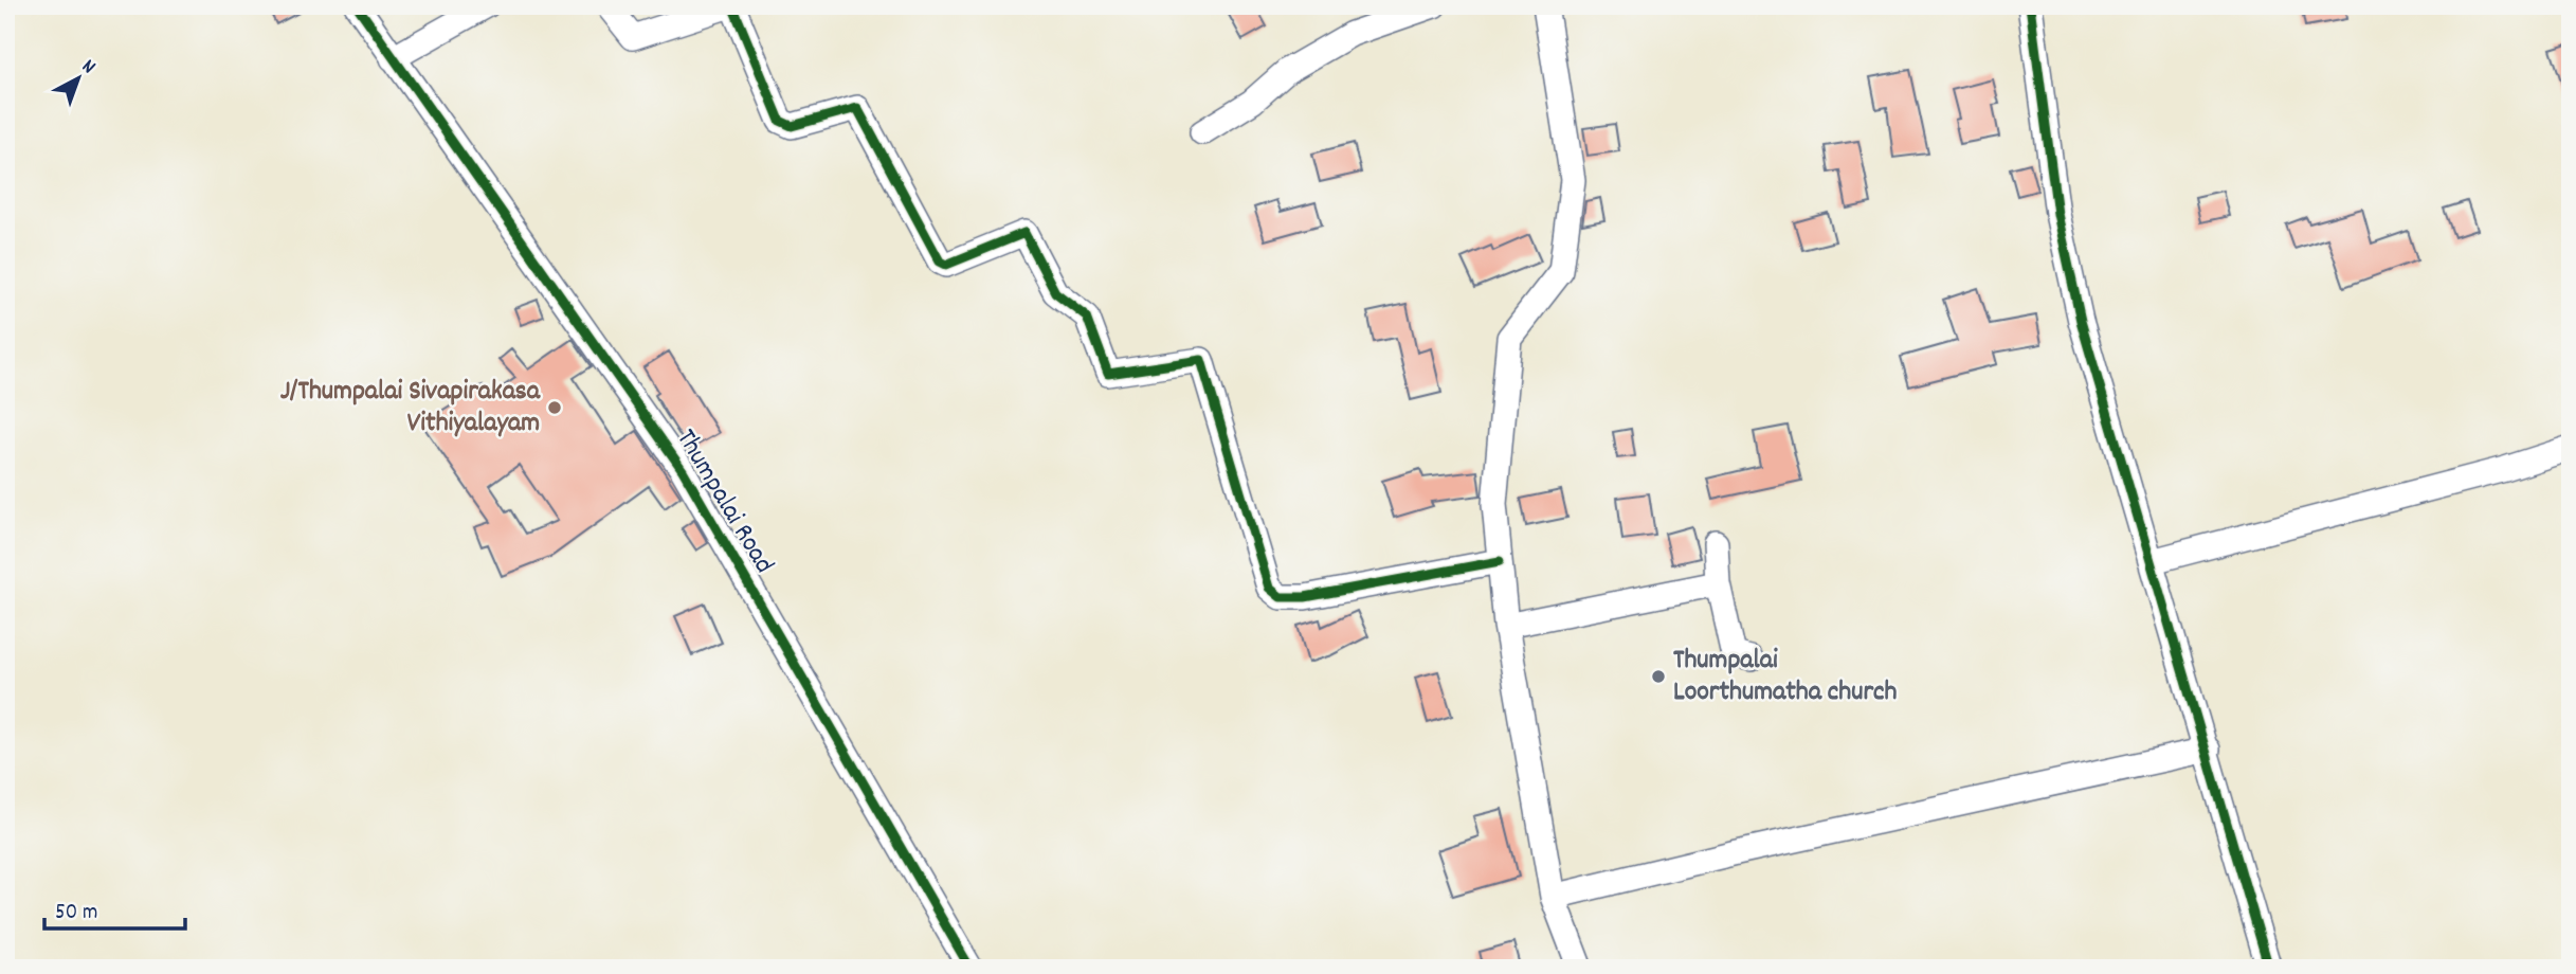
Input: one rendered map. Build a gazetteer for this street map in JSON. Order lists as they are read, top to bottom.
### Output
{
  "streets": {
    "street": ["Thumpalai Road"]
  },
  "places": ["J/Thumpalai Sivapirakasa Vithiyalayam", "Thumpalai Loorthumatha church"],
  "scale_bar": "50 m",
  "north": "top right"
}
